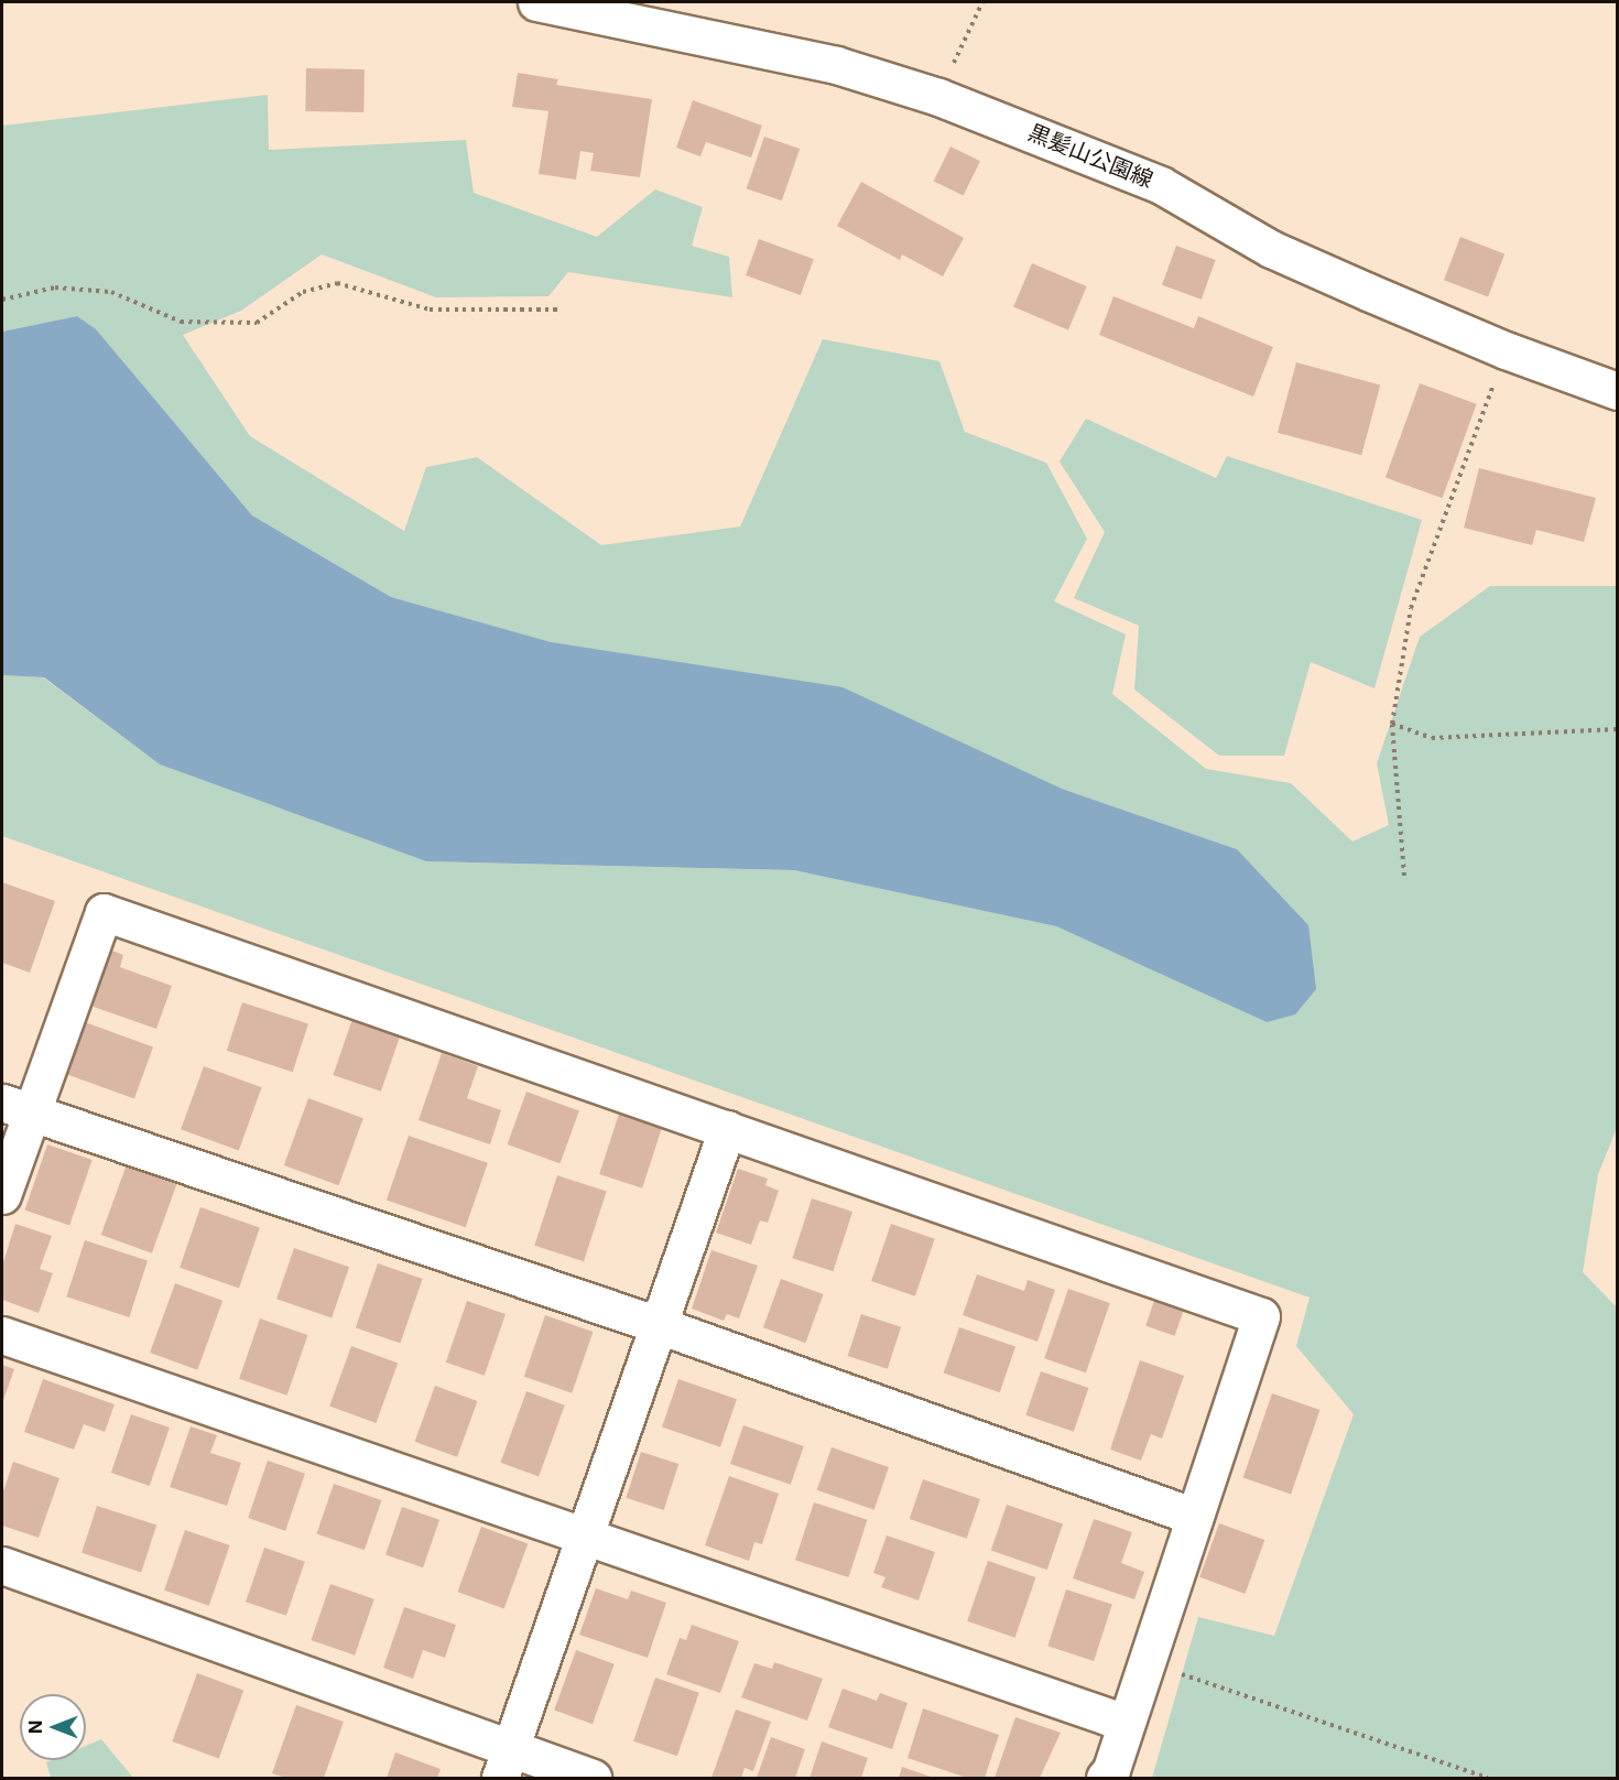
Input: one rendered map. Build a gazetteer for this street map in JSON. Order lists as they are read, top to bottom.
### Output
{
  "streets": {
    "street": ["黒髪山公園線"]
  },
  "north": "left"
}
